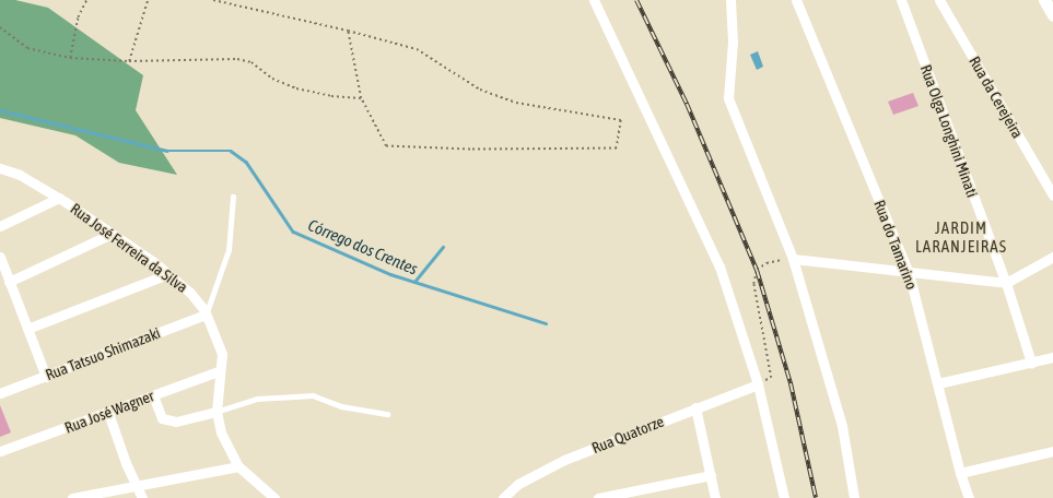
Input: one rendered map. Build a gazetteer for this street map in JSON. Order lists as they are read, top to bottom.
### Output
{
  "streets": {
    "street": [
      "Rua da Cerejeira",
      "Rua Olga Longhini Minati",
      "Rua do Tamarino",
      "Rua José Ferreira da Silva",
      "Rua Tatsuo Shimazaki",
      "Rua José Wagner",
      "Rua Quatorze"
    ]
  },
  "crossings": [
    ["Rua José Ferreira da Silva", "Rua Tatsuo Shimazaki"],
    ["Rua José Ferreira da Silva", "Rua José Wagner"]
  ],
  "districts": ["JARDIM LARANJEIRAS"],
  "water": ["Córrego dos Crentes"]
}
